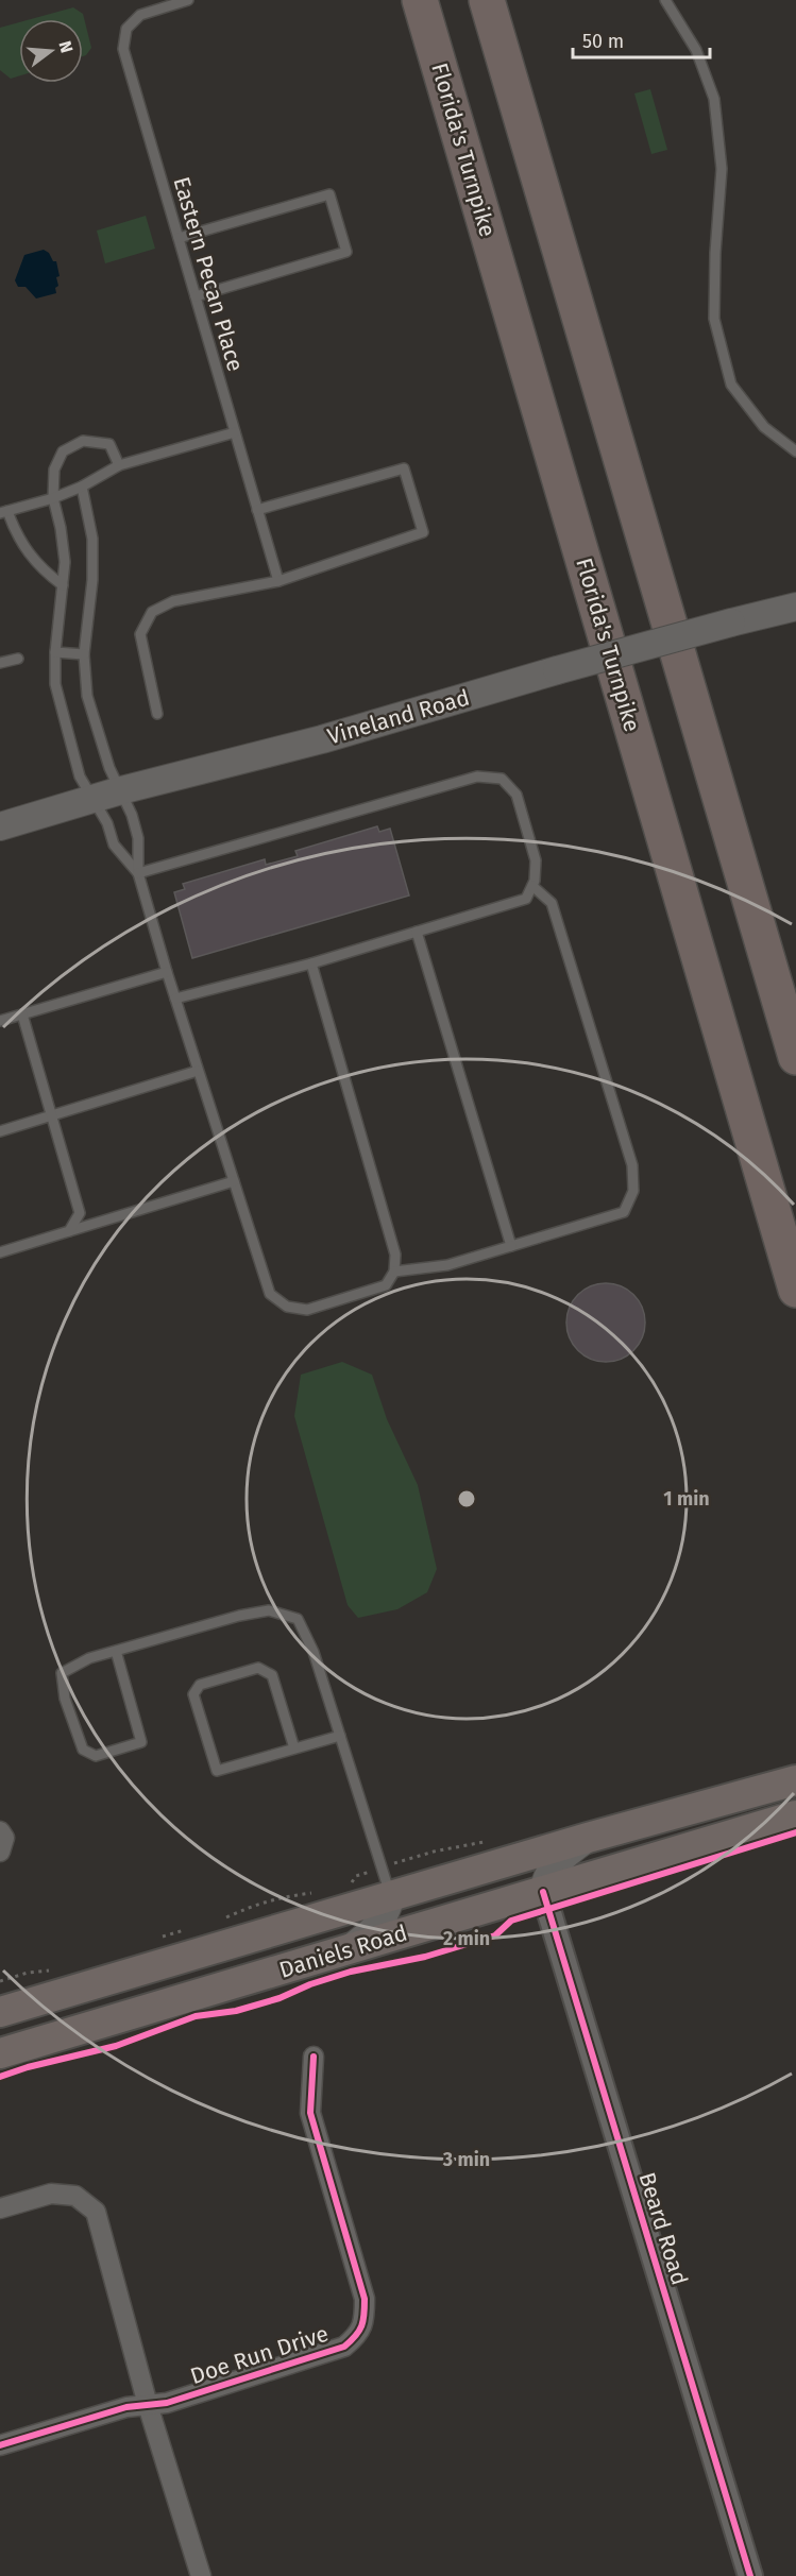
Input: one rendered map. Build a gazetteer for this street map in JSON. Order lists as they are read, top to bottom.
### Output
{
  "streets": {
    "highway": ["Florida's Turnpike"],
    "main road": ["Vineland Road", "Daniels Road"],
    "street": ["Beard Road", "Doe Run Drive"],
    "lane": ["Eastern Pecan Place"]
  },
  "crossings": [
    ["Daniels Road", "Beard Road"]
  ],
  "scale_bar": "50 m",
  "north": "right",
  "rings": ["1 min", "2 min", "3 min"]
}
